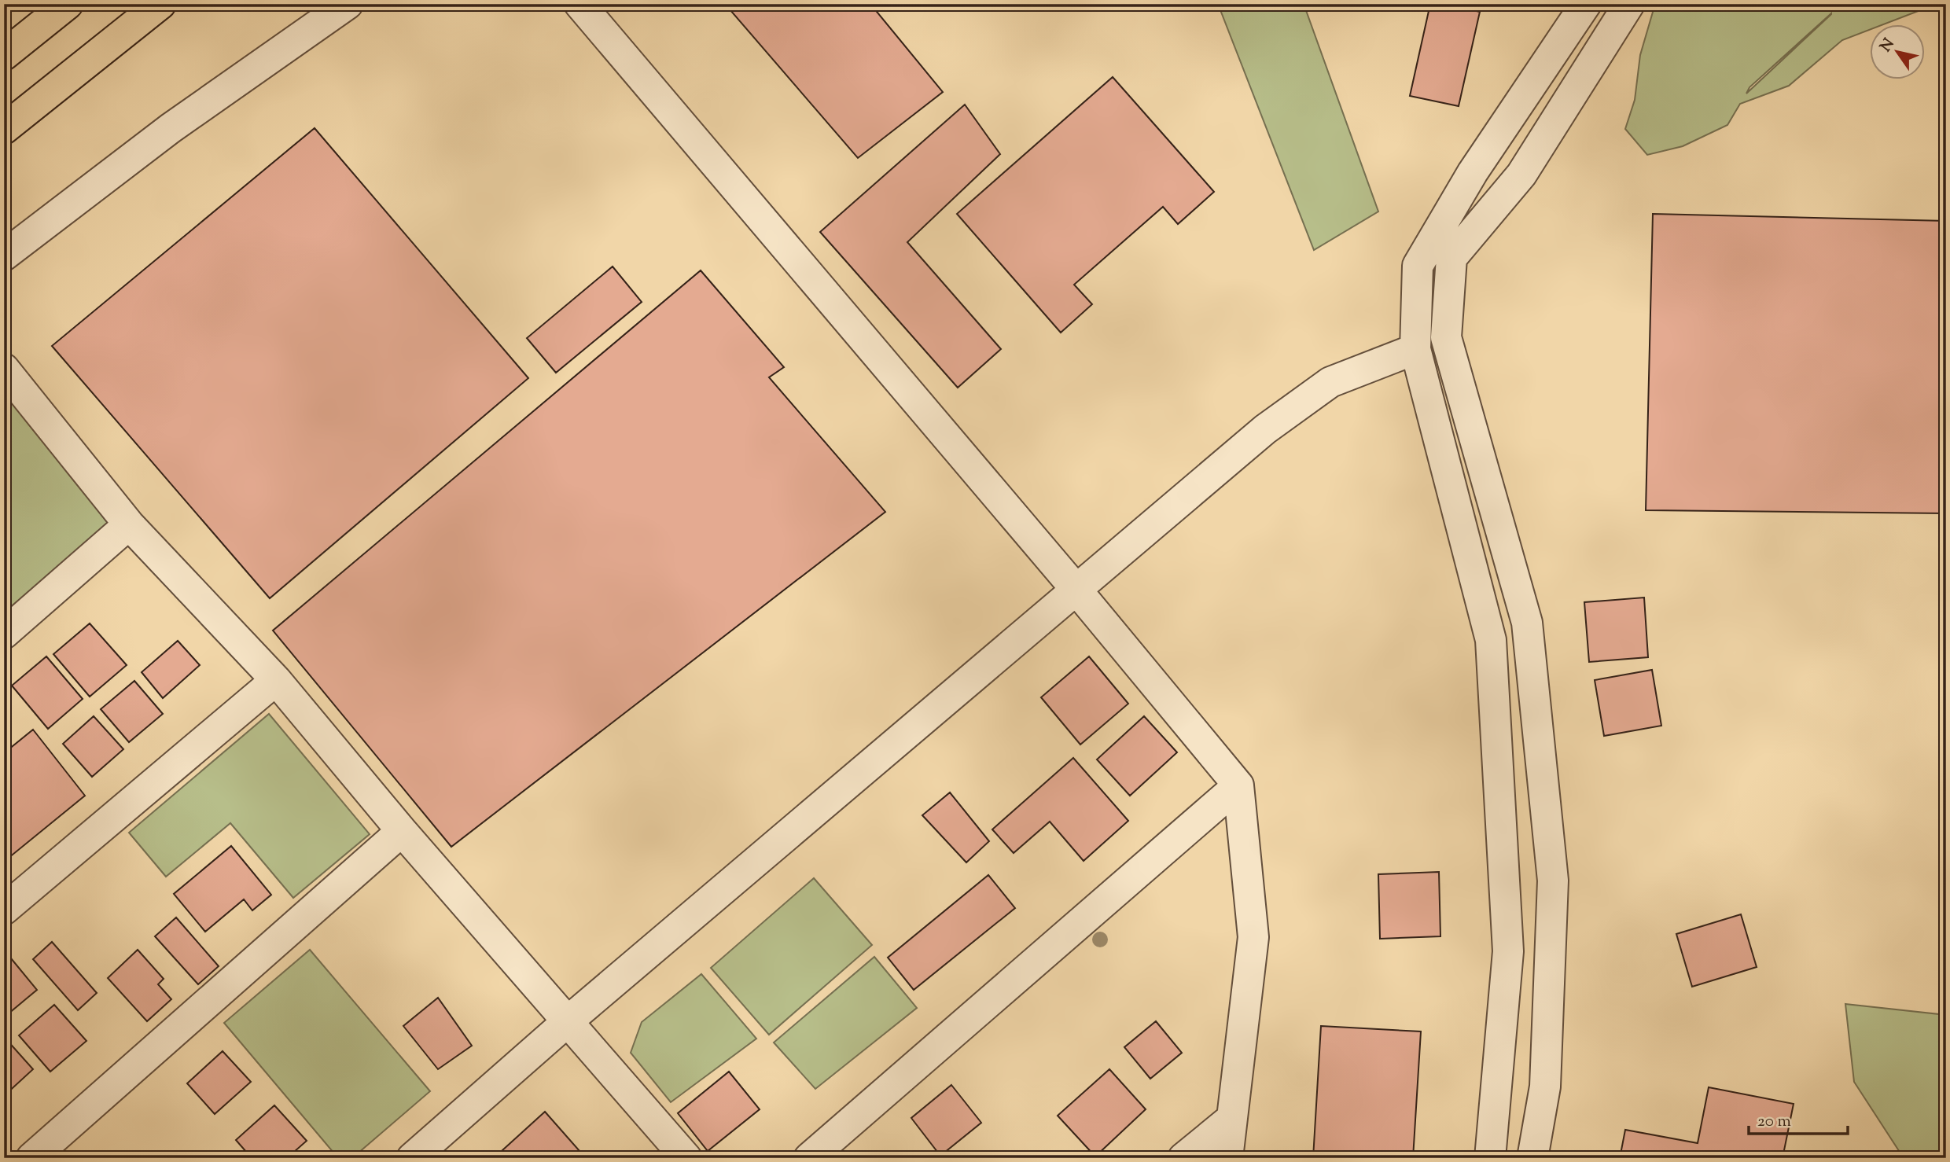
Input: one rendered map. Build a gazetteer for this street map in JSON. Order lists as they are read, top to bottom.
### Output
{
  "scale_bar": "20 m",
  "north": "top left"
}
